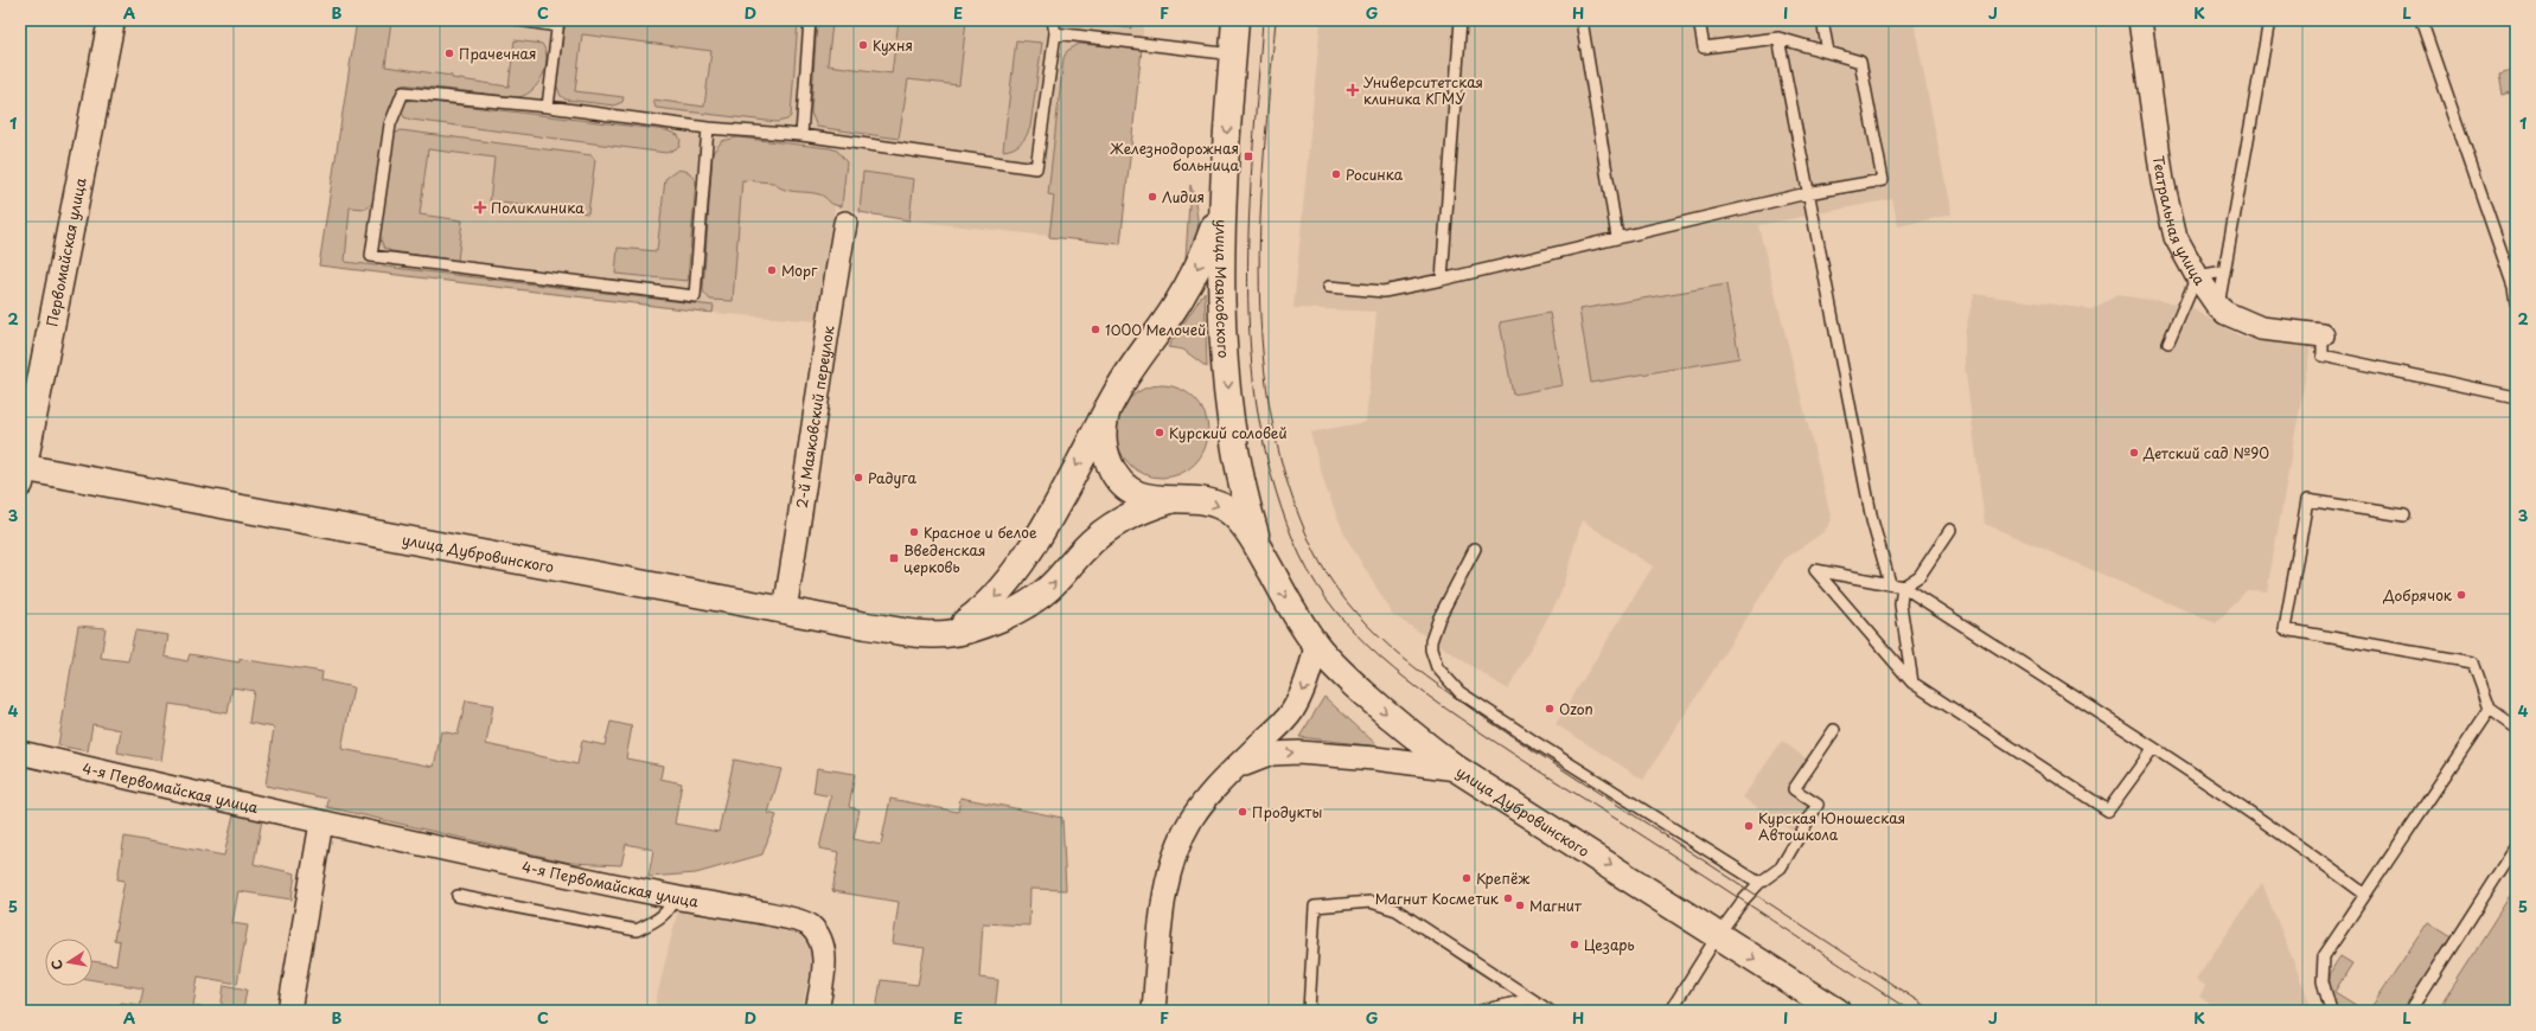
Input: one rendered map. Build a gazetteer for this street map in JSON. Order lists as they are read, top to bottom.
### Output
{
  "streets": {
    "main road": ["Первомайская улица", "улица Маяковского", "улица Дубровинского"],
    "street": ["Театральная улица", "2-й Маяковский переулок", "4-я Первомайская улица"]
  },
  "crossings": [
    ["Первомайская улица", "улица Дубровинского"],
    ["улица Маяковского", "улица Дубровинского"],
    ["2-й Маяковский переулок", "улица Дубровинского"]
  ],
  "one_way": ["улица Маяковского", "улица Дубровинского"],
  "places": {
    "other": [
      "Кухня",
      "Прачечная",
      "Росинка",
      "Лидия",
      "Морг",
      "1000 Мелочей",
      "Курский соловей",
      "Детский сад №90",
      "Радуга",
      "Красное и белое",
      "Добрячок",
      "Ozon",
      "Продукты",
      "Курская Юношеская Автошкола",
      "Крепёж",
      "Магнит Косметик",
      "Магнит",
      "Цезарь"
    ],
    "health": ["Университетская клиника КГМУ", "Поликлиника"],
    "transit": ["Железнодорожная больница", "Введенская церковь"]
  },
  "north": "left",
  "grid": {
    "columns": [
      "A",
      "B",
      "C",
      "D",
      "E",
      "F",
      "G",
      "H",
      "I",
      "J",
      "K",
      "L"
    ],
    "rows": [
      "1",
      "2",
      "3",
      "4",
      "5"
    ]
  }
}
